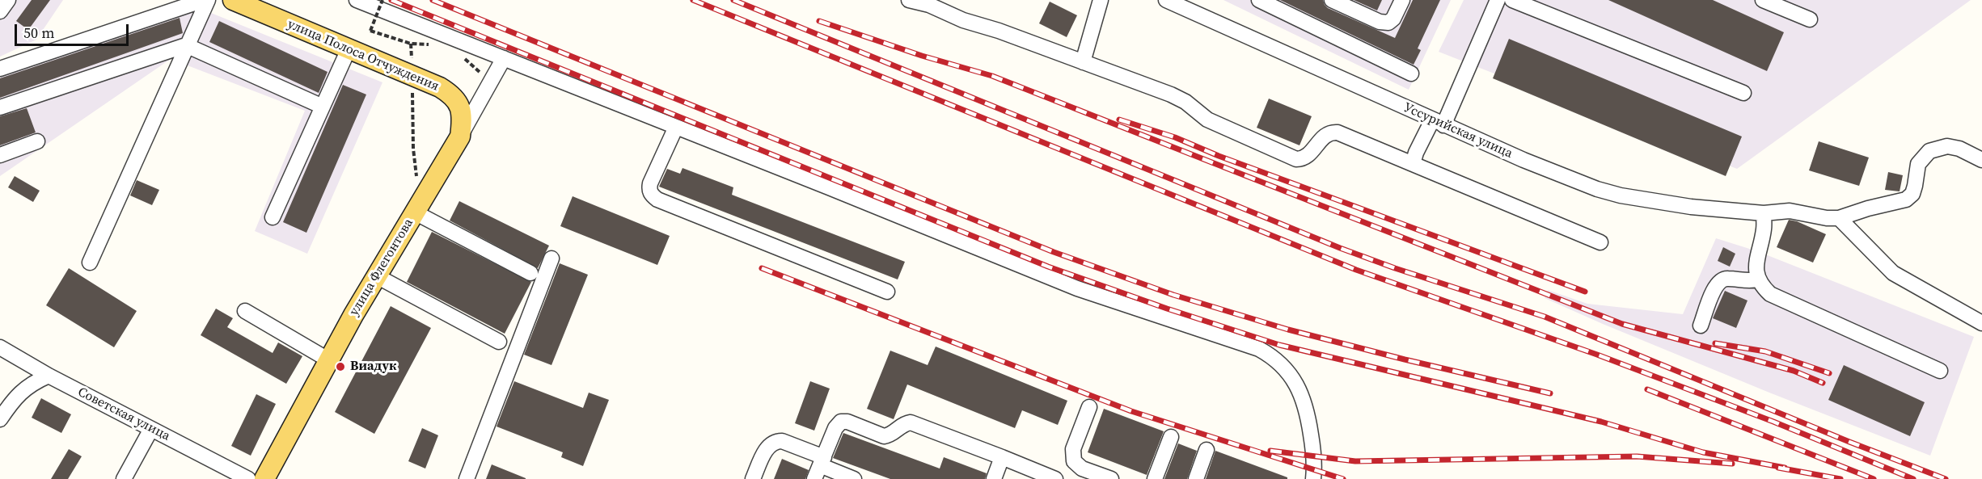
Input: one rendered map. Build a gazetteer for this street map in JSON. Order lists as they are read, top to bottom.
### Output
{
  "streets": {
    "main road": ["улица Полоса Отчуждения", "улица Флегонтова"],
    "street": ["Уссурийская улица", "Советская улица"]
  },
  "crossings": [
    ["улица Полоса Отчуждения", "улица Флегонтова"]
  ],
  "places": ["Виадук"],
  "scale_bar": "50 m"
}
